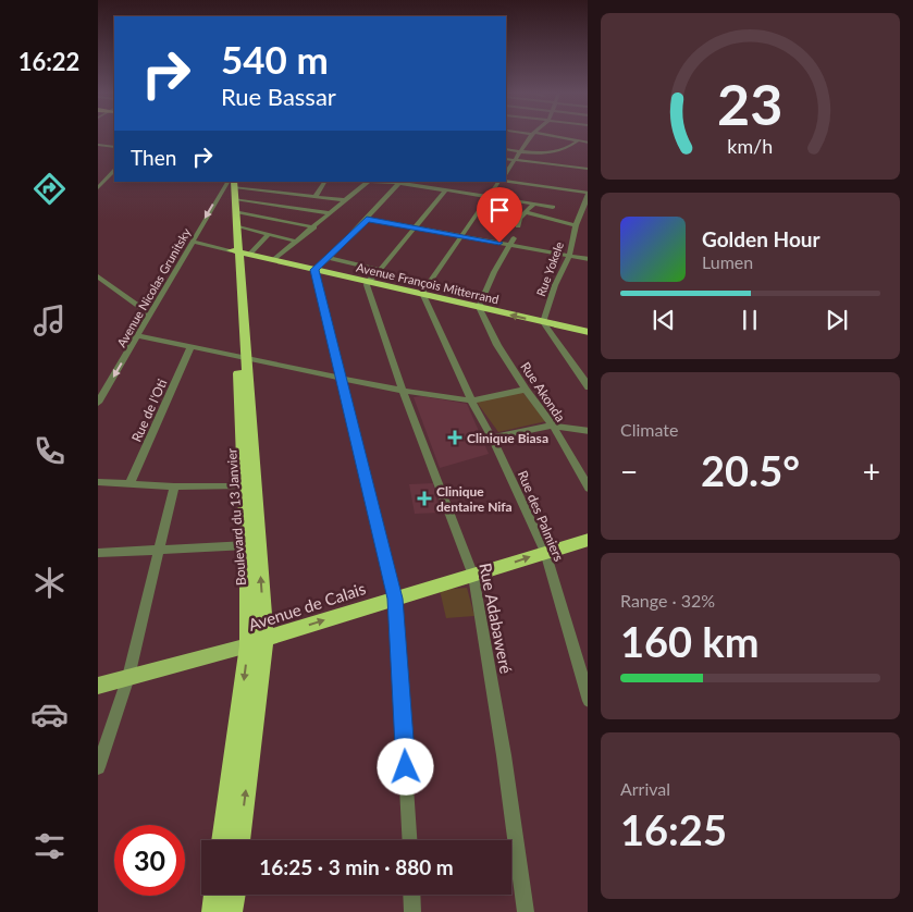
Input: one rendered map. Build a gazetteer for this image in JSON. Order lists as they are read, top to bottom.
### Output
{
  "streets": {
    "highway": ["Avenue François Mitterrand", "Boulevard du 13 Janvier", "Avenue de Calais"],
    "street": [
      "Rue Yokele",
      "Avenue Nicolas Grunitsky",
      "Rue Akonda",
      "Rue de l'Oti",
      "Rue des Palmiers",
      "Rue Adabaweré"
    ]
  },
  "crossings": [
    ["Rue Yokele", "Avenue François Mitterrand"],
    ["Avenue François Mitterrand", "Rue Akonda"],
    ["Avenue François Mitterrand", "Rue des Palmiers"],
    ["Avenue François Mitterrand", "Boulevard du 13 Janvier"],
    ["Avenue François Mitterrand", "Rue Adabaweré"],
    ["Avenue Nicolas Grunitsky", "Boulevard du 13 Janvier"],
    ["Rue des Palmiers", "Avenue de Calais"],
    ["Boulevard du 13 Janvier", "Avenue de Calais"],
    ["Avenue de Calais", "Rue Adabaweré"]
  ],
  "one_way": ["Avenue de Calais"],
  "places": {
    "health": ["Clinique Biasa", "Clinique dentaire Nifa"]
  },
  "page": {
    "tabs": "16:22",
    "turn": ["540 m", "Rue Bassar"],
    "then": "Then",
    "song": ["Golden Hour", "Lumen"],
    "tile": [
      "Climate",
      ["Range · 32%", "160 km"],
      ["Arrival", "16:25"]
    ],
    "heat": ["−", "20.5°", "+"],
    "limit": "30",
    "trip": "16:25 · 3 min · 880 m",
    "gauge": ["23", "km/h"]
  }
}
